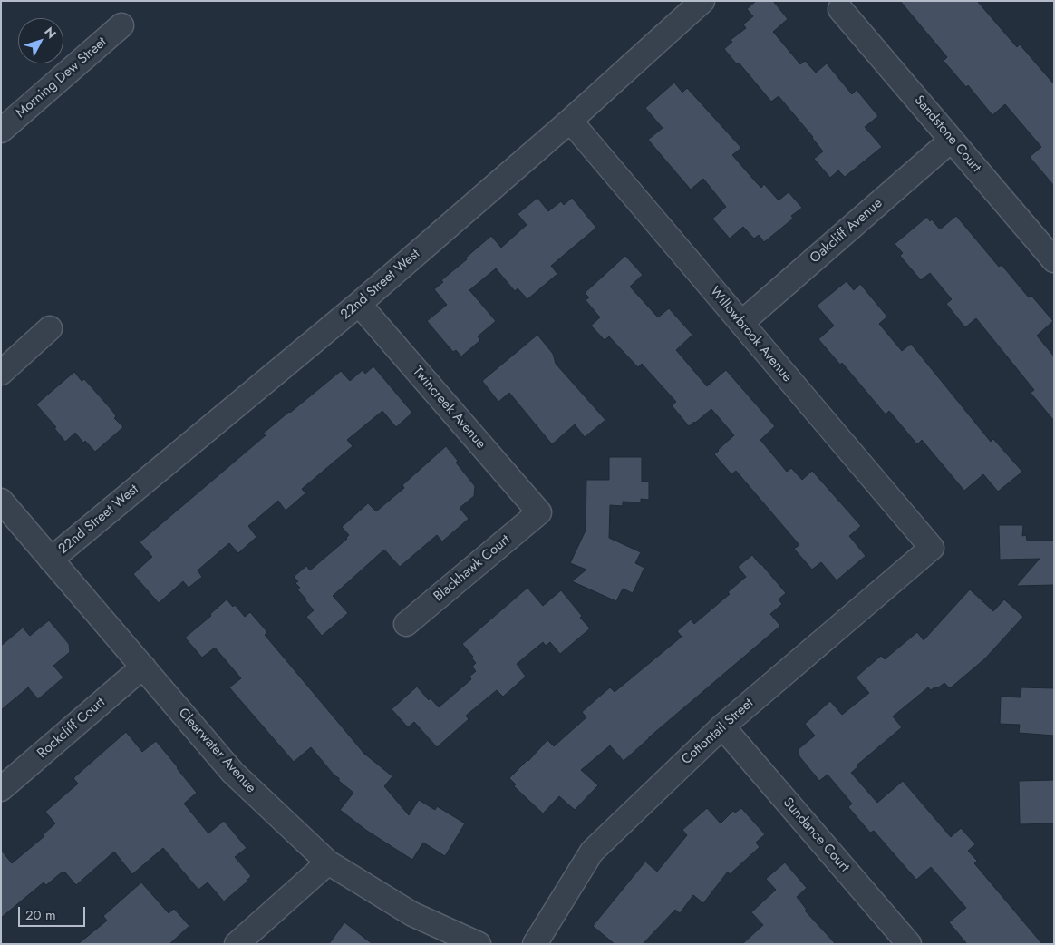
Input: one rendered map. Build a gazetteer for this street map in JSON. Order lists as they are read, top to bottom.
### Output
{
  "streets": {
    "street": [
      "Morning Dew Street",
      "Sandstone Court",
      "Oakcliff Avenue",
      "22nd Street West",
      "Willowbrook Avenue",
      "Twincreek Avenue",
      "Blackhawk Court",
      "Rockcliff Court",
      "Cottontail Street",
      "Clearwater Avenue",
      "Sundance Court"
    ]
  },
  "crossings": [
    ["Sandstone Court", "Oakcliff Avenue"],
    ["Oakcliff Avenue", "Willowbrook Avenue"],
    ["22nd Street West", "Willowbrook Avenue"],
    ["22nd Street West", "Twincreek Avenue"],
    ["22nd Street West", "Clearwater Avenue"],
    ["Willowbrook Avenue", "Cottontail Street"],
    ["Twincreek Avenue", "Blackhawk Court"],
    ["Rockcliff Court", "Clearwater Avenue"],
    ["Cottontail Street", "Sundance Court"]
  ],
  "scale_bar": "20 m",
  "north": "top right"
}
